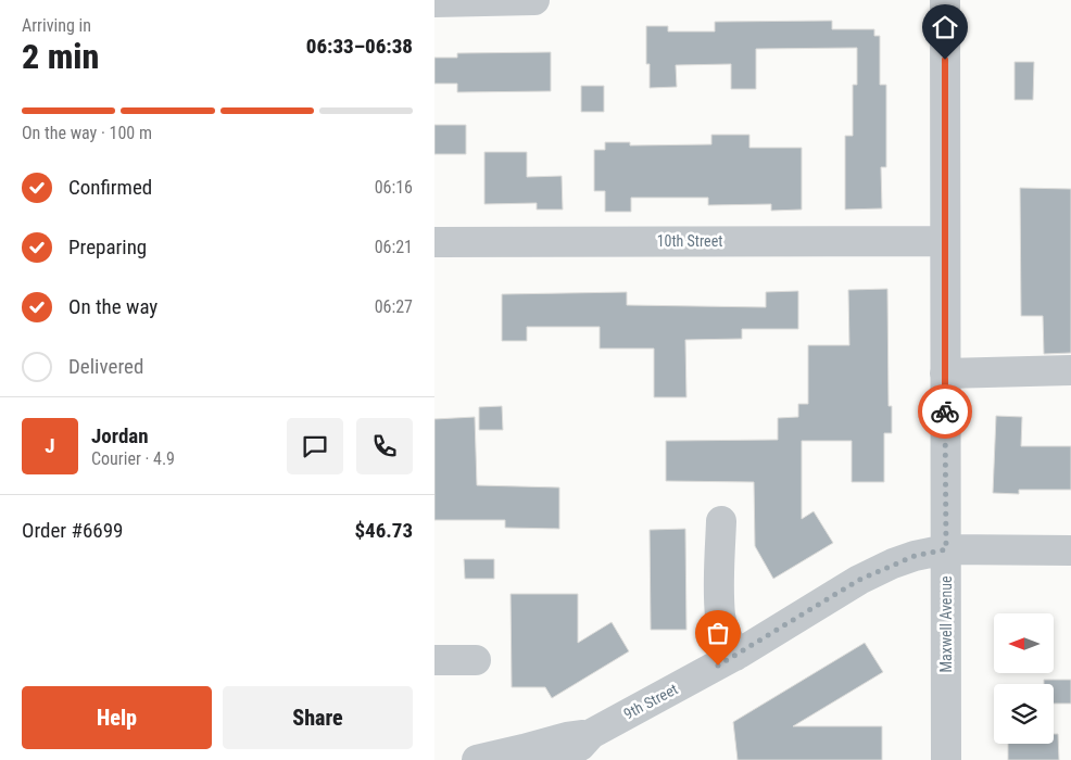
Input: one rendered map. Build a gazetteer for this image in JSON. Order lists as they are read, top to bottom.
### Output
{
  "streets": {
    "street": ["10th Street", "Maxwell Avenue", "9th Street"]
  },
  "crossings": [
    ["10th Street", "Maxwell Avenue"],
    ["Maxwell Avenue", "9th Street"]
  ],
  "north": "left",
  "page": {
    "heading": ["2 min", "Arriving in", "06:33–06:38"],
    "panel": [
      "Jordan",
      "Courier · 4.9",
      "Order #6699",
      "$46.73"
    ],
    "bar": "On the way · 100 m",
    "list": [
      ["Confirmed", "06:16"],
      ["Preparing", "06:21"],
      ["On the way", "06:27"],
      "Delivered"
    ],
    "round": "J",
    "buttons": ["Help", "Share"]
  }
}
